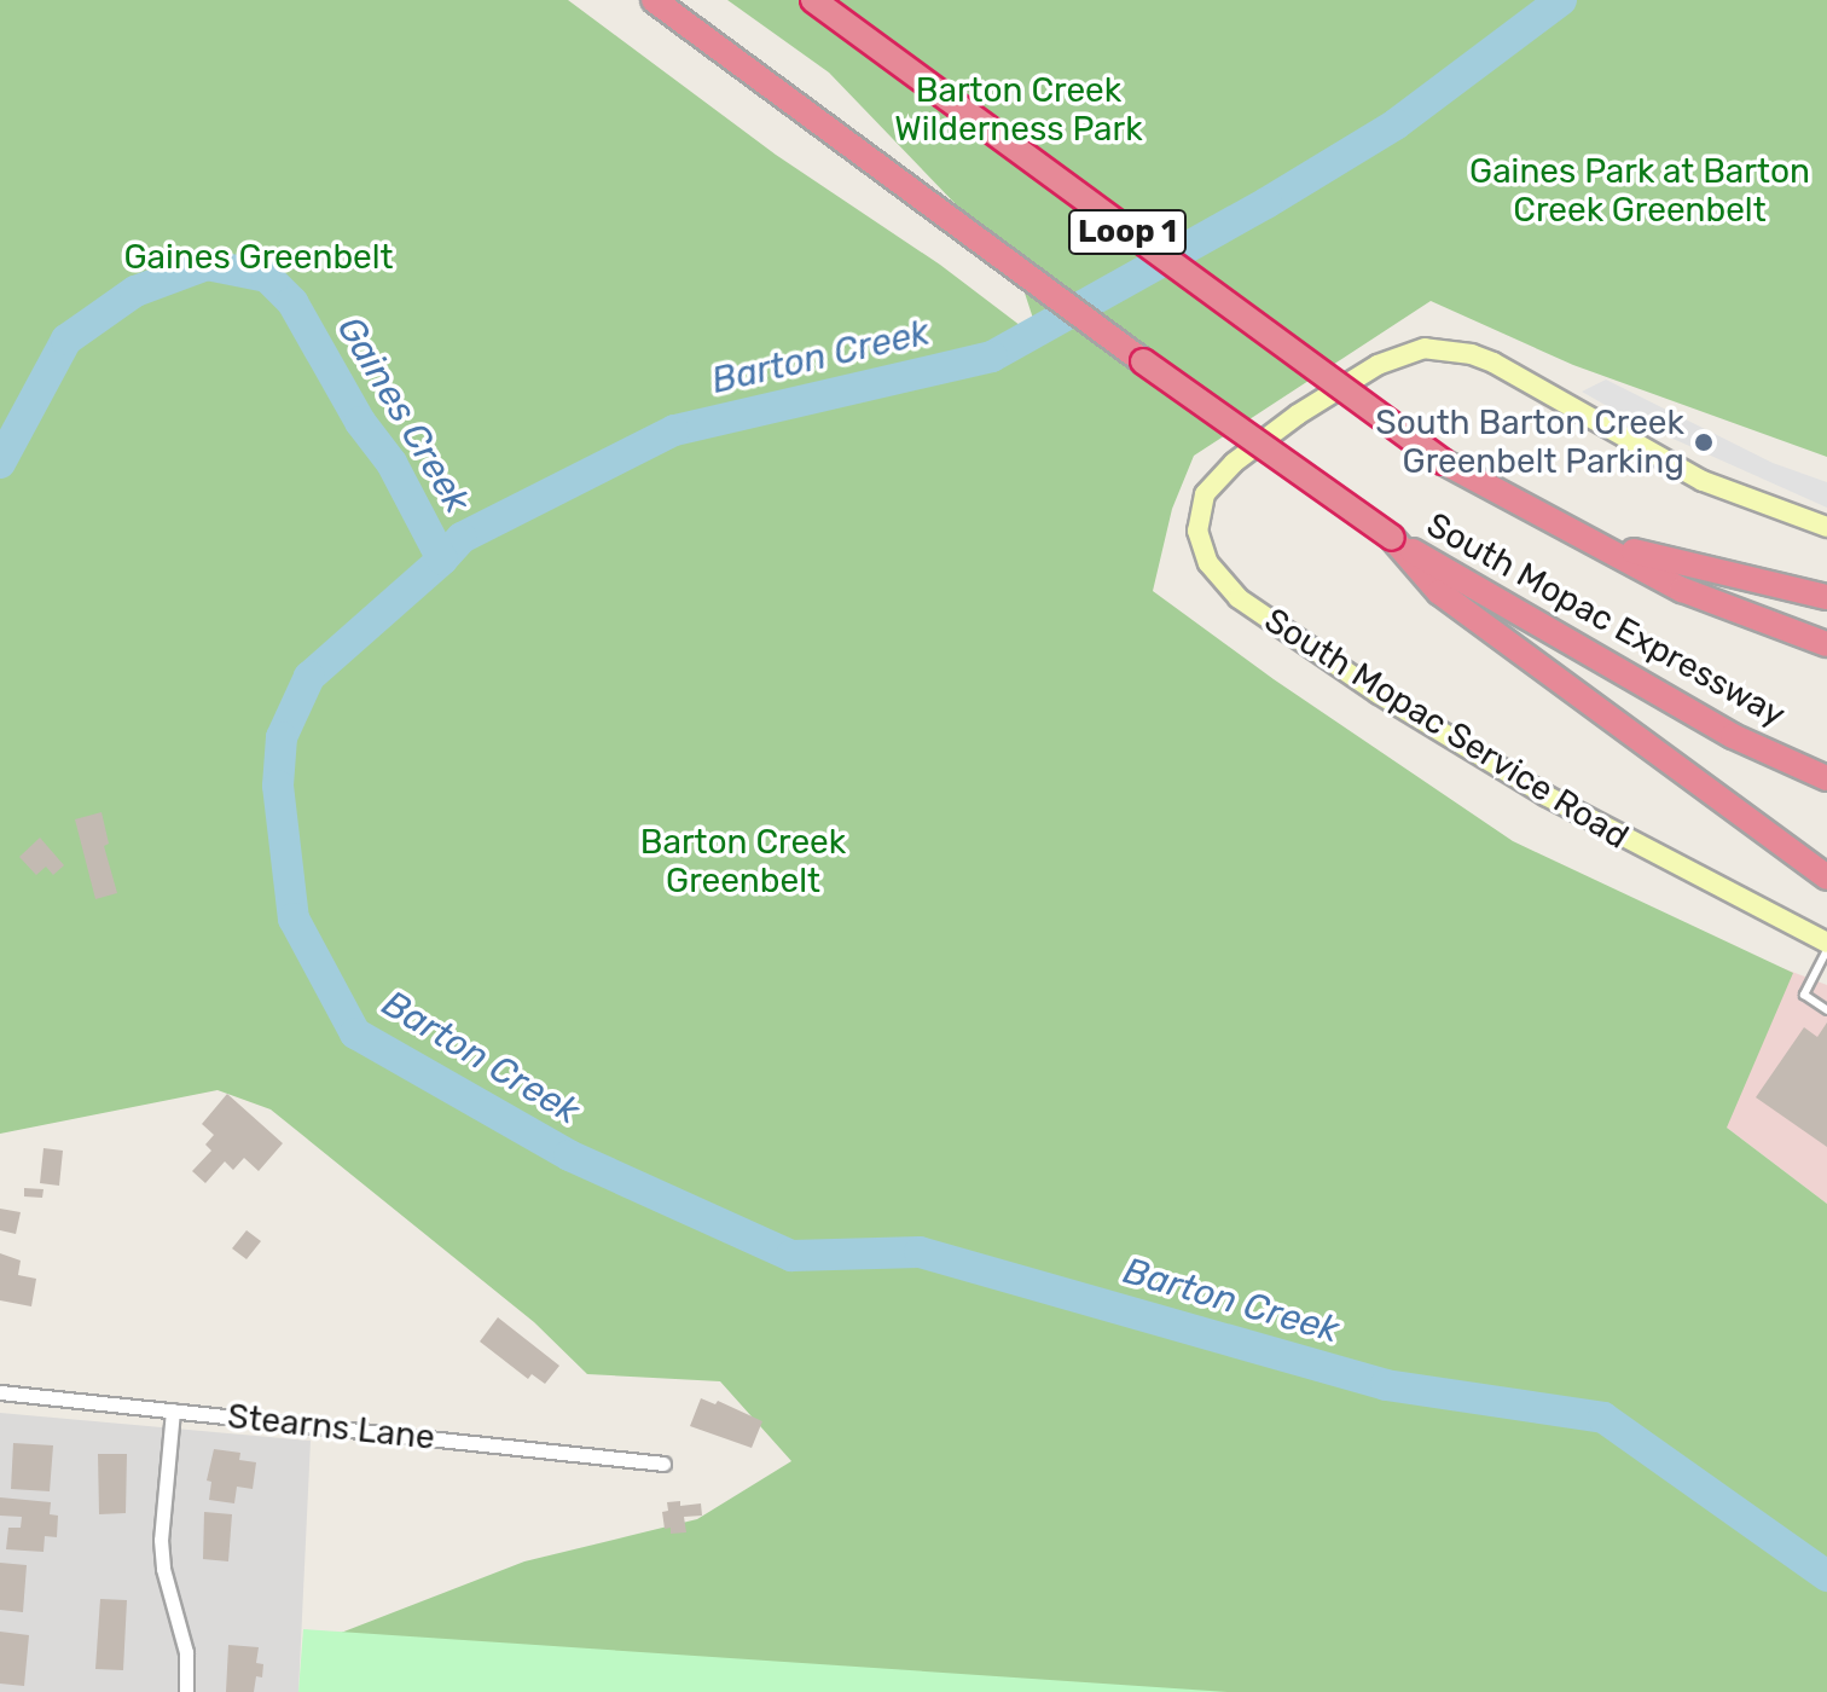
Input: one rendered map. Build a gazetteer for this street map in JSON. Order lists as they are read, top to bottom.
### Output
{
  "streets": {
    "highway": ["Loop 1", "South Mopac Expressway"],
    "main road": ["South Mopac Service Road"],
    "street": ["Stearns Lane"]
  },
  "water": ["Barton Creek", "Gaines Creek"],
  "parks": [
    "Barton Creek Wilderness Park",
    "Gaines Park at Barton Creek Greenbelt",
    "Gaines Greenbelt",
    "Barton Creek Greenbelt"
  ],
  "places": ["South Barton Creek Greenbelt Parking"]
}
